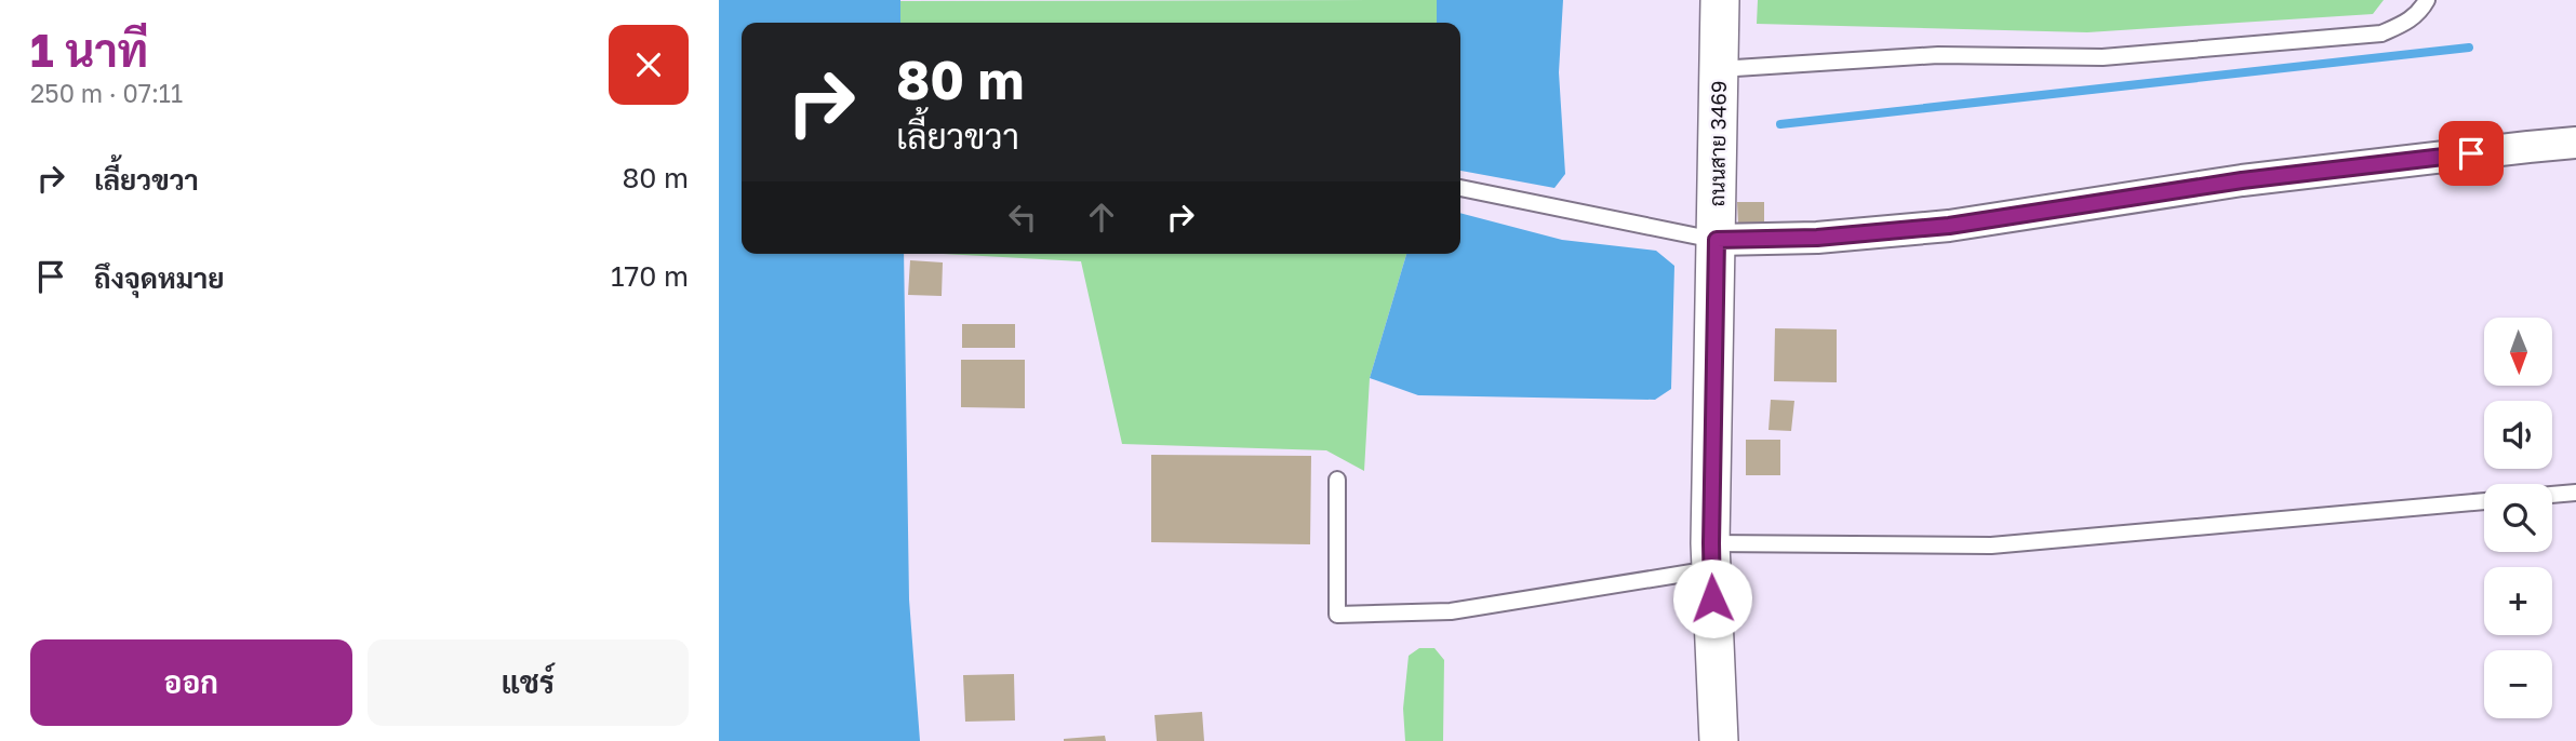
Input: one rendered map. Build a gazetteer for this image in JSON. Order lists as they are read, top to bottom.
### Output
{
  "streets": {
    "street": ["ถนนสาย 3469"]
  },
  "north": "bottom",
  "page": {
    "heading": ["1 นาที", "250 m · 07:11"],
    "turn": ["80 m", "เลี้ยวขวา"],
    "list": [
      {
        "name": "เลี้ยวขวา",
        "value": "80 m"
      },
      {
        "name": "ถึงจุดหมาย",
        "value": "170 m"
      }
    ],
    "map_buttons": ["+", "−"],
    "buttons": ["ออก", "แชร์"]
  }
}
